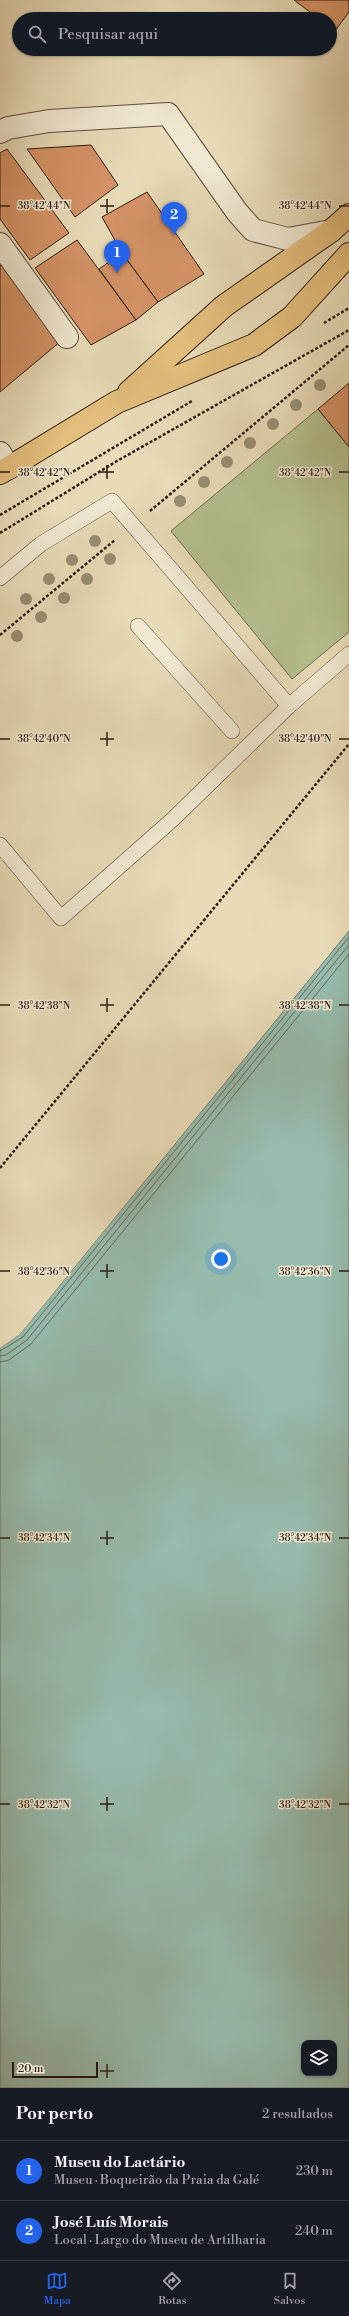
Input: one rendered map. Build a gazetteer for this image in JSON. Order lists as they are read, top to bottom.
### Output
{
  "scale_bar": "20 m",
  "page": {
    "search": "Pesquisar aqui",
    "pins": ["2", "1"],
    "scale": "20 m",
    "heading": ["Por perto", "2 resultados"],
    "list": [
      {
        "mark": "1",
        "name": "Museu do Lactário",
        "note": "Museu · Boqueirão da Praia da Galé",
        "value": "230 m"
      },
      {
        "mark": "2",
        "name": "José Luís Morais",
        "note": "Local · Largo do Museu de Artilharia",
        "value": "240 m"
      }
    ],
    "nav": ["Mapa", "Rotas", "Salvos"]
  },
  "coordinates": [
    "38°42'44\"N",
    "38°42'42\"N",
    "38°42'40\"N",
    "38°42'38\"N",
    "38°42'36\"N",
    "38°42'34\"N",
    "38°42'32\"N"
  ]
}
